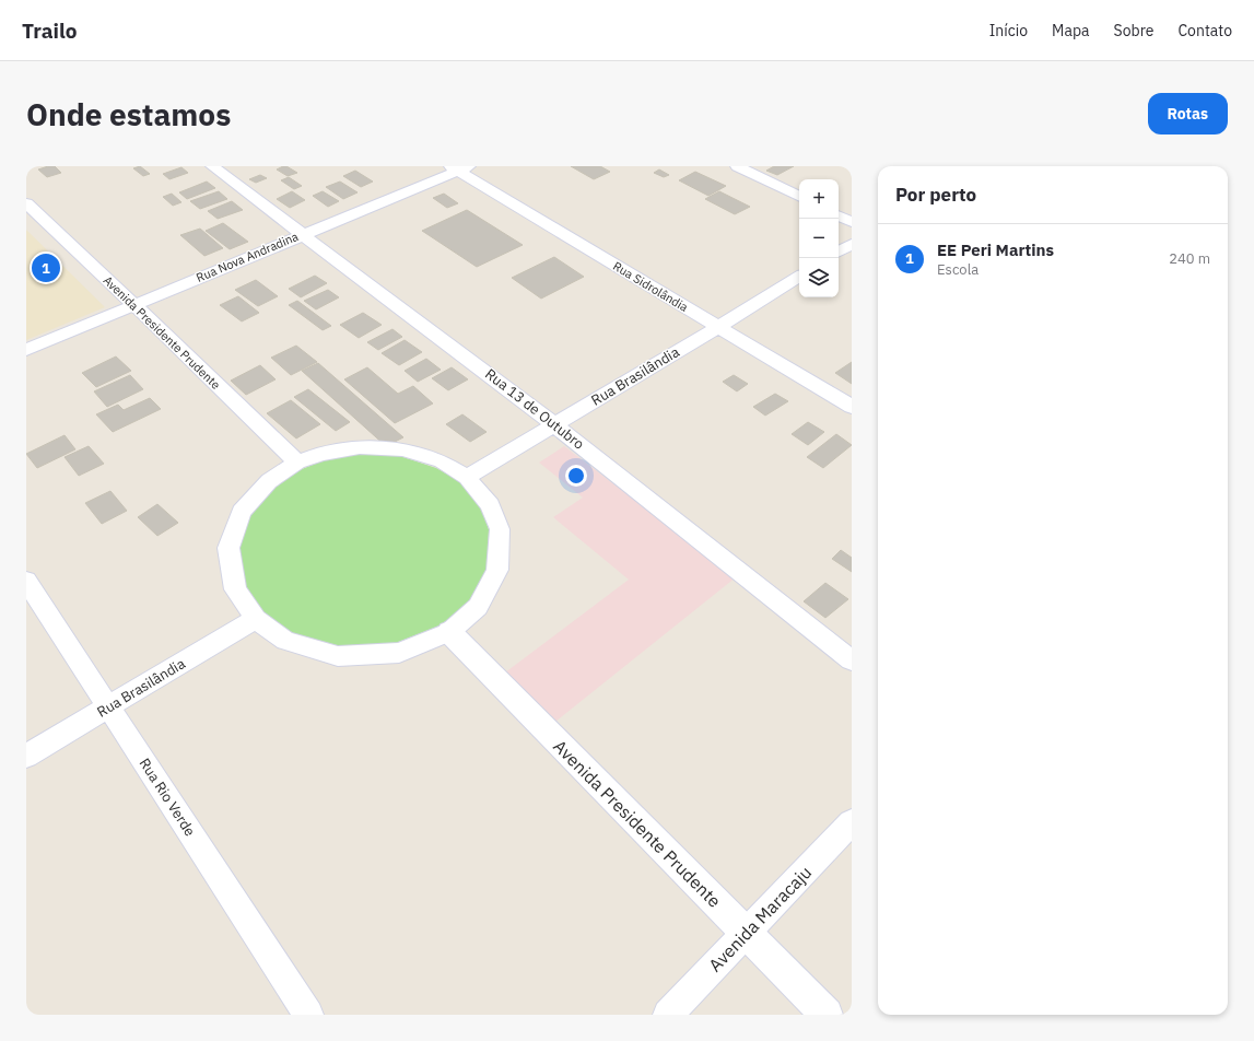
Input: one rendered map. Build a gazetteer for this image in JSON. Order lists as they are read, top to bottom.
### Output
{
  "streets": {
    "street": [
      "Rua Nova Andradina",
      "Rua Sidrolândia",
      "Avenida Presidente Prudente",
      "Rua Brasilândia",
      "Rua 13 de Outubro",
      "Rua Rio Verde",
      "Avenida Maracaju"
    ]
  },
  "crossings": [
    ["Rua Nova Andradina", "Rua Sidrolândia"],
    ["Rua Nova Andradina", "Avenida Presidente Prudente"],
    ["Rua Nova Andradina", "Rua 13 de Outubro"],
    ["Rua Sidrolândia", "Rua Brasilândia"],
    ["Avenida Presidente Prudente", "Avenida Maracaju"],
    ["Rua Brasilândia", "Rua 13 de Outubro"],
    ["Rua Brasilândia", "Rua Rio Verde"]
  ],
  "page": {
    "header": "Trailo",
    "nav": [
      "Início",
      "Mapa",
      "Sobre",
      "Contato"
    ],
    "buttons": "Rotas",
    "title": "Onde estamos",
    "heading": "Por perto",
    "map_buttons": ["+", "−"],
    "list": [
      {
        "mark": "1",
        "name": "EE Peri Martins",
        "note": "Escola",
        "value": "240 m"
      }
    ],
    "pins": "1"
  }
}
